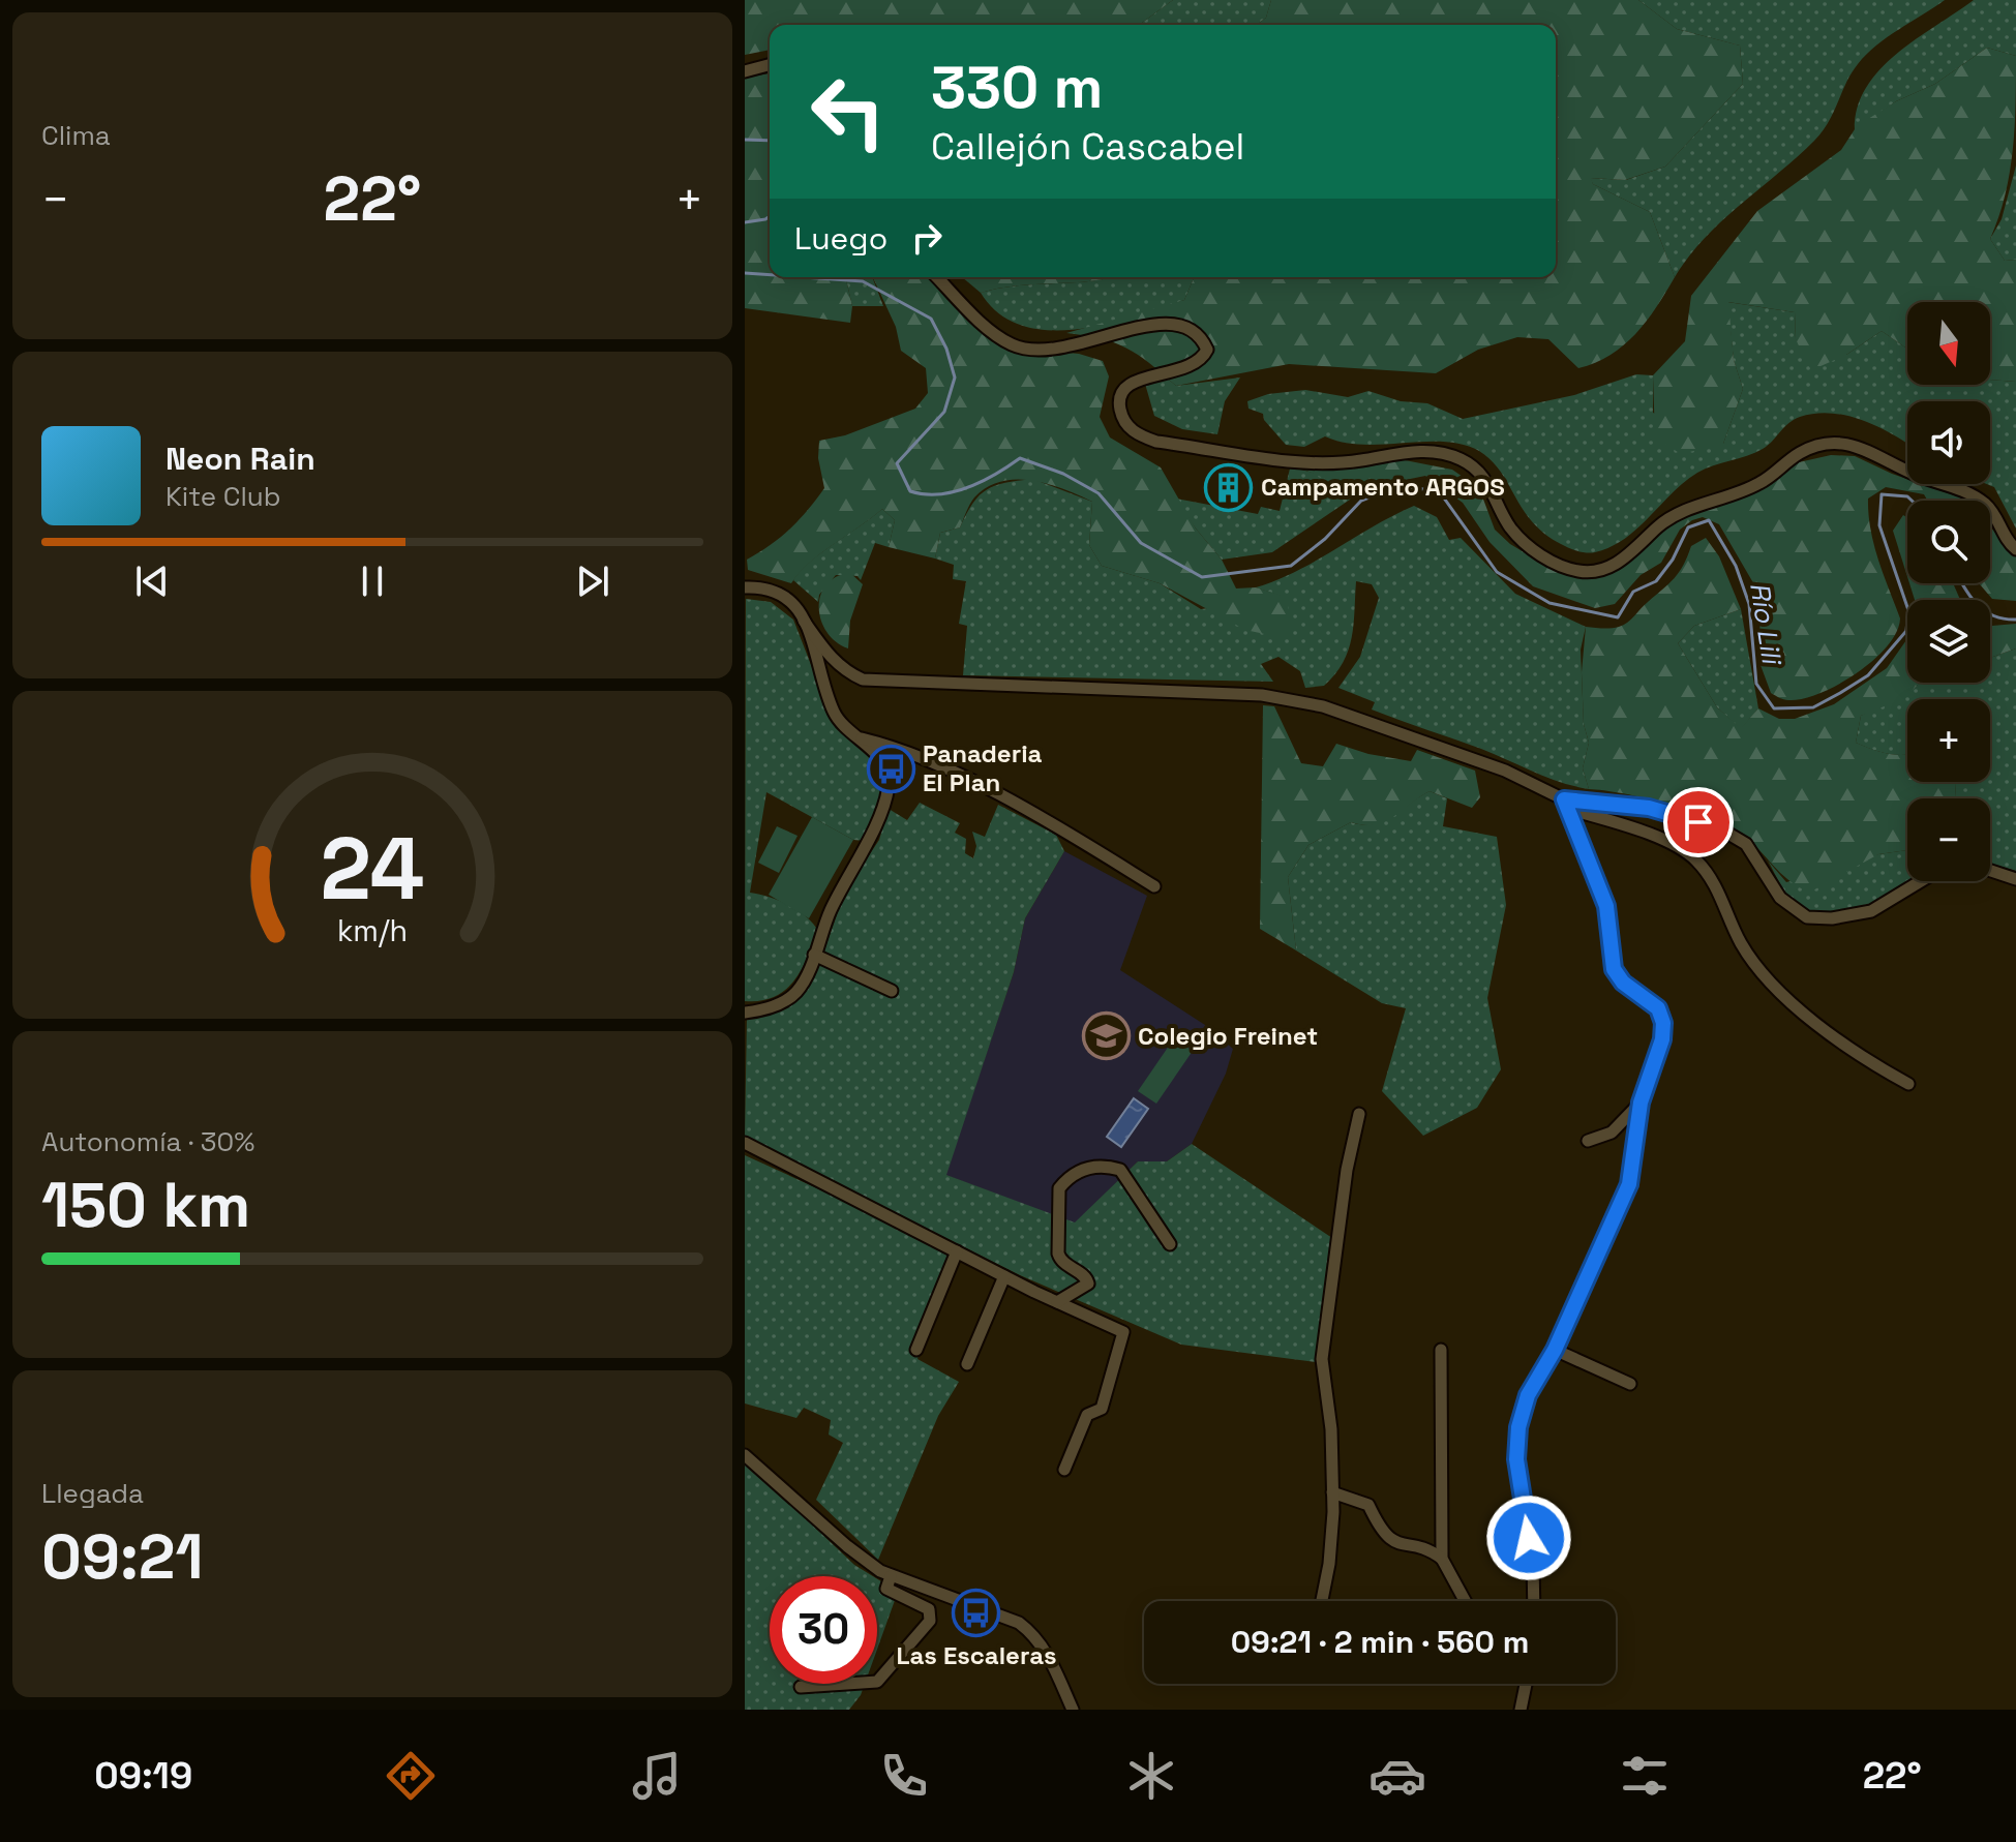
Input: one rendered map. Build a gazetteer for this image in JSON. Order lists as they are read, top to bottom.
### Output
{
  "water": ["Río Lili"],
  "places": {
    "building": ["Campamento ARGOS"],
    "bus stop": ["Panaderia El Plan", "Las Escaleras"],
    "school or university": ["Colegio Freinet"]
  },
  "north": "bottom",
  "page": {
    "tile": [
      "Clima",
      ["Autonomía · 30%", "150 km"],
      ["Llegada", "09:21"]
    ],
    "turn": ["330 m", "Callejón Cascabel"],
    "heat": ["−", "22°", "+"],
    "then": "Luego",
    "map_buttons": ["+", "−"],
    "song": ["Neon Rain", "Kite Club"],
    "limit": "30",
    "trip": "09:21 · 2 min · 560 m",
    "tabs": ["09:19", "22°"],
    "gauge": ["24", "km/h"]
  }
}
